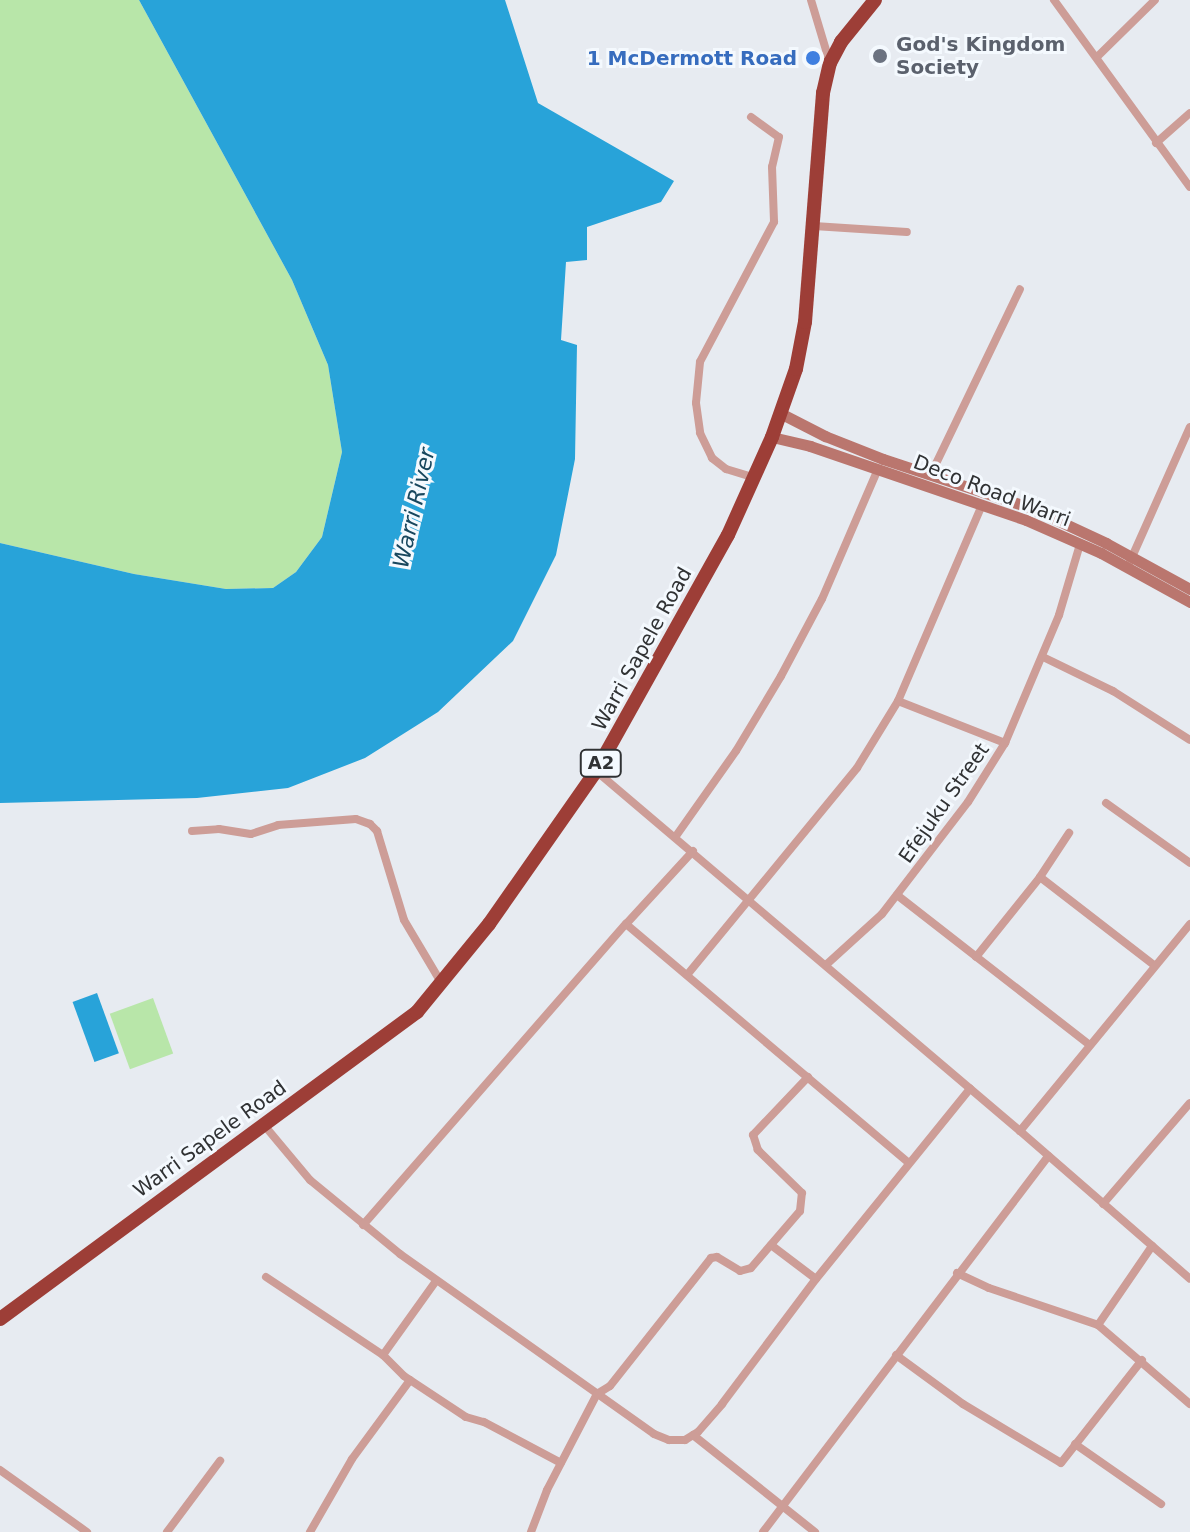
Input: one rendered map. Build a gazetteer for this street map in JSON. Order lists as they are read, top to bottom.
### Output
{
  "streets": {
    "highway": ["Warri Sapele Road", "A2"],
    "main road": ["Deco Road Warri"],
    "street": ["Efejuku Street"]
  },
  "crossings": [
    ["Deco Road Warri", "Warri Sapele Road"],
    ["Deco Road Warri", "Efejuku Street"]
  ],
  "water": ["Warri River"],
  "places": ["God's Kingdom Society", "1 McDermott Road"]
}
